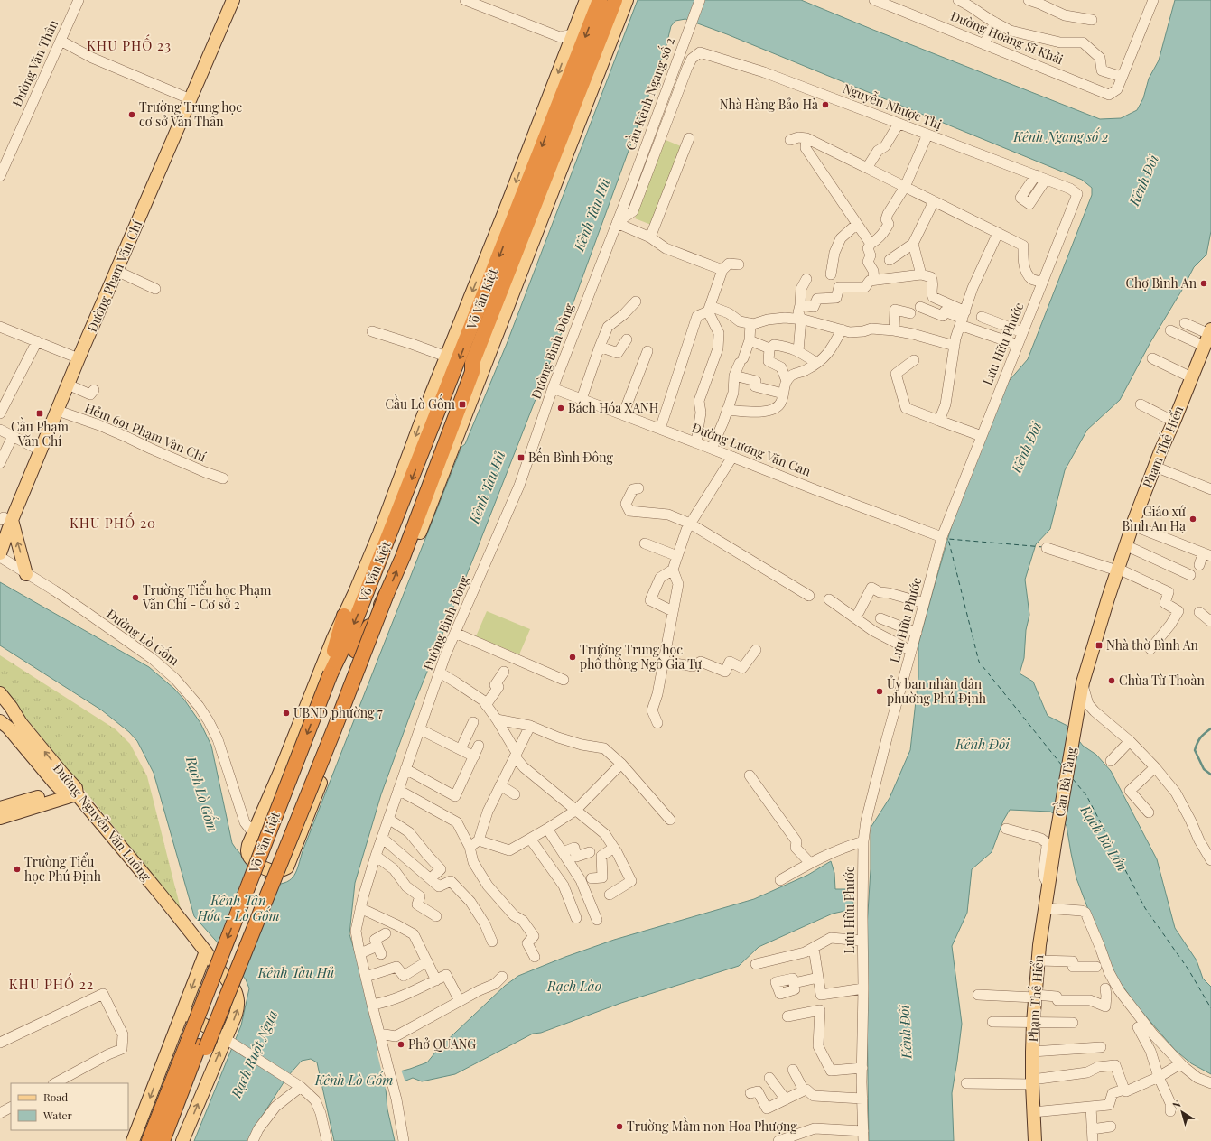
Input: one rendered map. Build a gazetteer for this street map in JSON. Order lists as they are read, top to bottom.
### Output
{
  "streets": {
    "highway": ["Võ Văn Kiệt"],
    "main road": [
      "Đường Phạm Văn Chí",
      "Phạm Thế Hiển",
      "Cầu Bà Tàng",
      "Đường Nguyễn Văn Luông"
    ],
    "street": [
      "Đường Hoàng Sĩ Khải",
      "Đường Văn Thân",
      "Cầu Kênh Ngang số 2",
      "Nguyễn Nhược Thị",
      "Lưu Hữu Phước",
      "Đường Bình Đông",
      "Hẻm 691 Phạm Văn Chí",
      "Đường Lương Văn Can",
      "Đường Lò Gốm"
    ]
  },
  "crossings": [
    ["Cầu Kênh Ngang số 2", "Đường Bình Đông"],
    ["Nguyễn Nhược Thị", "Lưu Hữu Phước"],
    ["Nguyễn Nhược Thị", "Đường Bình Đông"],
    ["Đường Phạm Văn Chí", "Hẻm 691 Phạm Văn Chí"],
    ["Võ Văn Kiệt", "Đường Lò Gốm"],
    ["Lưu Hữu Phước", "Đường Lương Văn Can"],
    ["Đường Bình Đông", "Đường Lương Văn Can"],
    ["Phạm Thế Hiển", "Cầu Bà Tàng"]
  ],
  "districts": ["KHU PHỐ 23", "KHU PHỐ 20", "KHU PHỐ 22"],
  "water": [
    "Kênh Ngang số 2",
    "Kênh Đôi",
    "Kênh Tàu Hủ",
    "Rạch Lò Gốm",
    "Rạch Bà Lớn",
    "Kênh Tân Hóa - Lò Gốm",
    "Rạch Lào",
    "Rạch Ruột Ngựa",
    "Kênh Lò Gốm"
  ],
  "places": {
    "other": [
      "Nhà Hàng Bảo Hà",
      "Trường Trung học cơ sở Văn Thân",
      "Chợ Bình An",
      "Bách Hóa XANH",
      "Giáo xứ Bình An Hạ",
      "Trường Tiểu học Phạm Văn Chí - Cơ sở 2",
      "Trường Trung học phổ thông Ngô Gia Tự",
      "Chùa Từ Thoàn",
      "Ủy ban nhân dân phường Phú Định",
      "UBND phường 7",
      "Trường Tiểu học Phú Định",
      "Phở QUANG",
      "Trường Mầm non Hoa Phượng"
    ],
    "transit": [
      "Cầu Lò Gốm",
      "Cầu Phạm Văn Chí",
      "Bến Bình Đông",
      "Nhà thờ Bình An"
    ]
  },
  "legend": ["Road", "Water"],
  "north": "top left"
}
